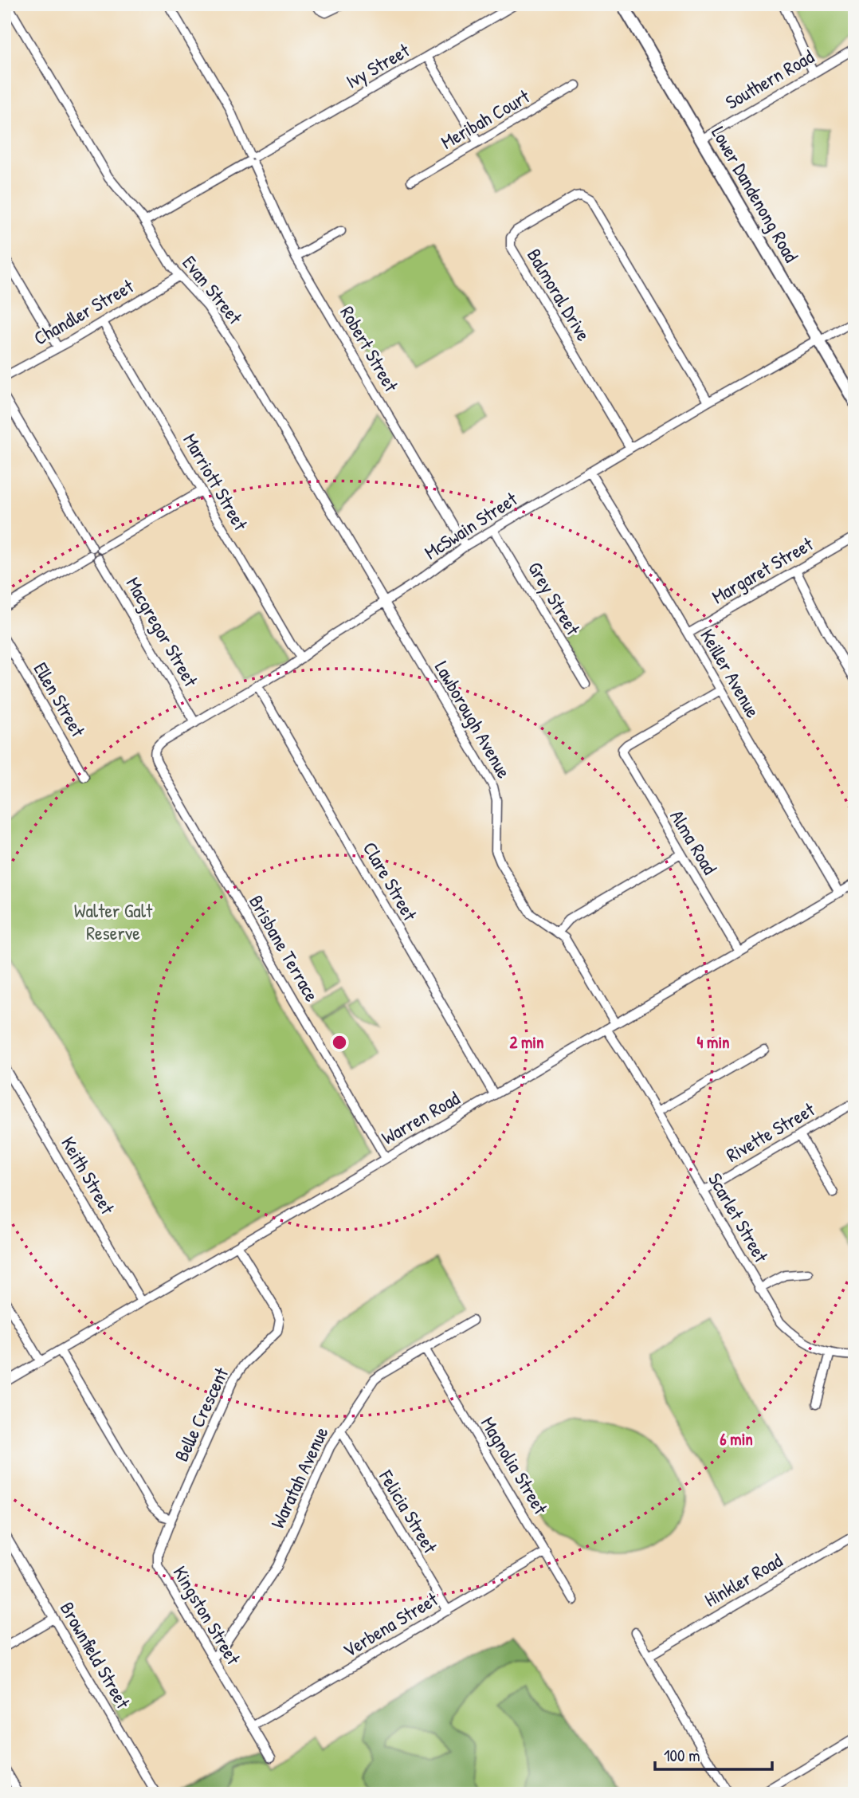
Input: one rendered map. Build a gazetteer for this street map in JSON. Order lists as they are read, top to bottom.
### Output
{
  "streets": {
    "highway": ["Lower Dandenong Road"],
    "street": [
      "Ivy Street",
      "Southern Road",
      "Meribah Court",
      "Evan Street",
      "Balmoral Drive",
      "Chandler Street",
      "Robert Street",
      "Marriott Street",
      "McSwain Street",
      "Margaret Street",
      "Grey Street",
      "Macgregor Street",
      "Keiller Avenue",
      "Ellen Street",
      "Lawborough Avenue",
      "Alma Road",
      "Clare Street",
      "Brisbane Terrace",
      "Warren Road",
      "Rivette Street",
      "Keith Street",
      "Scarlet Street",
      "Belle Crescent",
      "Magnolia Street",
      "Waratah Avenue",
      "Felicia Street",
      "Hinkler Road",
      "Kingston Street",
      "Verbena Street",
      "Brownfield Street"
    ]
  },
  "crossings": [
    ["Ivy Street", "Evan Street"],
    ["Ivy Street", "Robert Street"],
    ["Southern Road", "Lower Dandenong Road"],
    ["Lower Dandenong Road", "McSwain Street"],
    ["Evan Street", "Chandler Street"],
    ["Evan Street", "McSwain Street"],
    ["Evan Street", "Lawborough Avenue"],
    ["Balmoral Drive", "McSwain Street"],
    ["Chandler Street", "Marriott Street"],
    ["Robert Street", "McSwain Street"],
    ["Marriott Street", "McSwain Street"],
    ["McSwain Street", "Grey Street"],
    ["McSwain Street", "Macgregor Street"],
    ["McSwain Street", "Keiller Avenue"],
    ["McSwain Street", "Lawborough Avenue"],
    ["McSwain Street", "Clare Street"],
    ["McSwain Street", "Brisbane Terrace"],
    ["Margaret Street", "Keiller Avenue"],
    ["Keiller Avenue", "Alma Road"],
    ["Keiller Avenue", "Warren Road"],
    ["Lawborough Avenue", "Warren Road"],
    ["Lawborough Avenue", "Scarlet Street"],
    ["Alma Road", "Warren Road"],
    ["Clare Street", "Warren Road"],
    ["Brisbane Terrace", "Warren Road"],
    ["Warren Road", "Keith Street"],
    ["Warren Road", "Scarlet Street"],
    ["Warren Road", "Belle Crescent"],
    ["Rivette Street", "Scarlet Street"],
    ["Belle Crescent", "Kingston Street"],
    ["Magnolia Street", "Waratah Avenue"],
    ["Magnolia Street", "Verbena Street"],
    ["Waratah Avenue", "Felicia Street"],
    ["Waratah Avenue", "Kingston Street"],
    ["Felicia Street", "Verbena Street"],
    ["Kingston Street", "Verbena Street"]
  ],
  "parks": ["Walter Galt Reserve"],
  "scale_bar": "100 m",
  "rings": ["2 min", "4 min", "6 min"]
}
